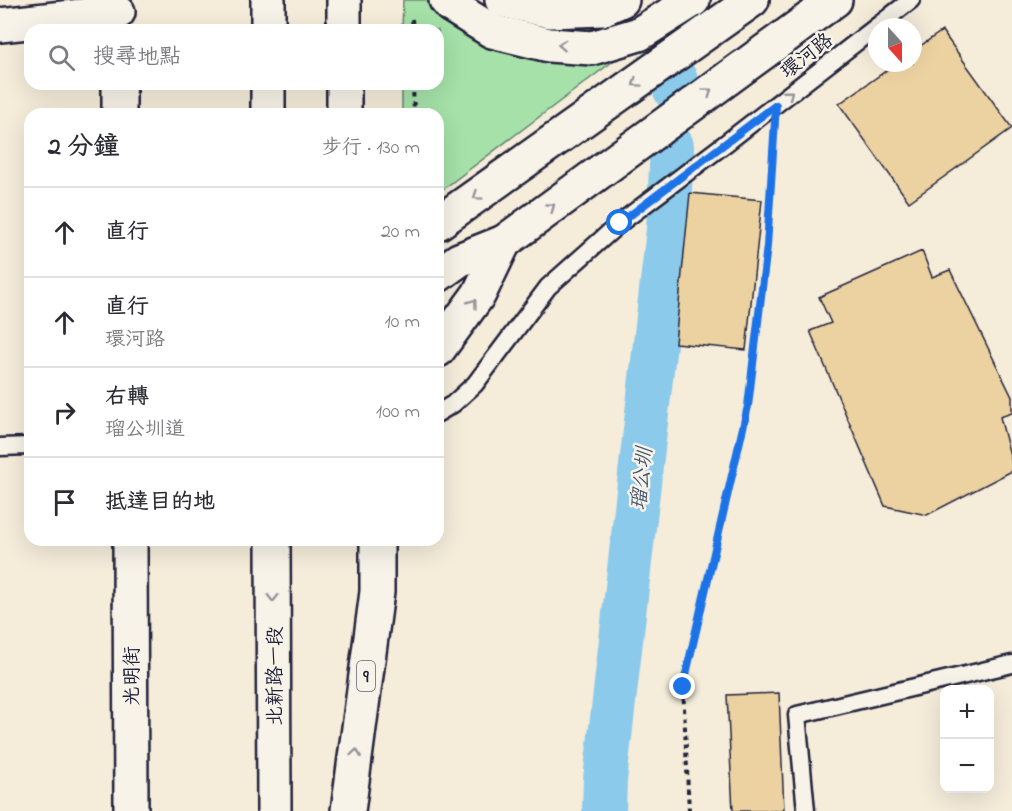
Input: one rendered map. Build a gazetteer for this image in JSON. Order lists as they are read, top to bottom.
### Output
{
  "streets": {
    "main road": ["光明街", "北新路一段", "9"],
    "lane": ["環河路"]
  },
  "water": ["瑠公圳"],
  "north": "bottom",
  "page": {
    "search": "搜尋地點",
    "heading": ["2 分鐘", "步行 · 130 m"],
    "list": [
      ["直行", "20 m"],
      ["直行", "環河路", "10 m"],
      ["右轉", "瑠公圳道", "100 m"],
      "抵達目的地"
    ],
    "map_buttons": ["+", "−"]
  }
}
